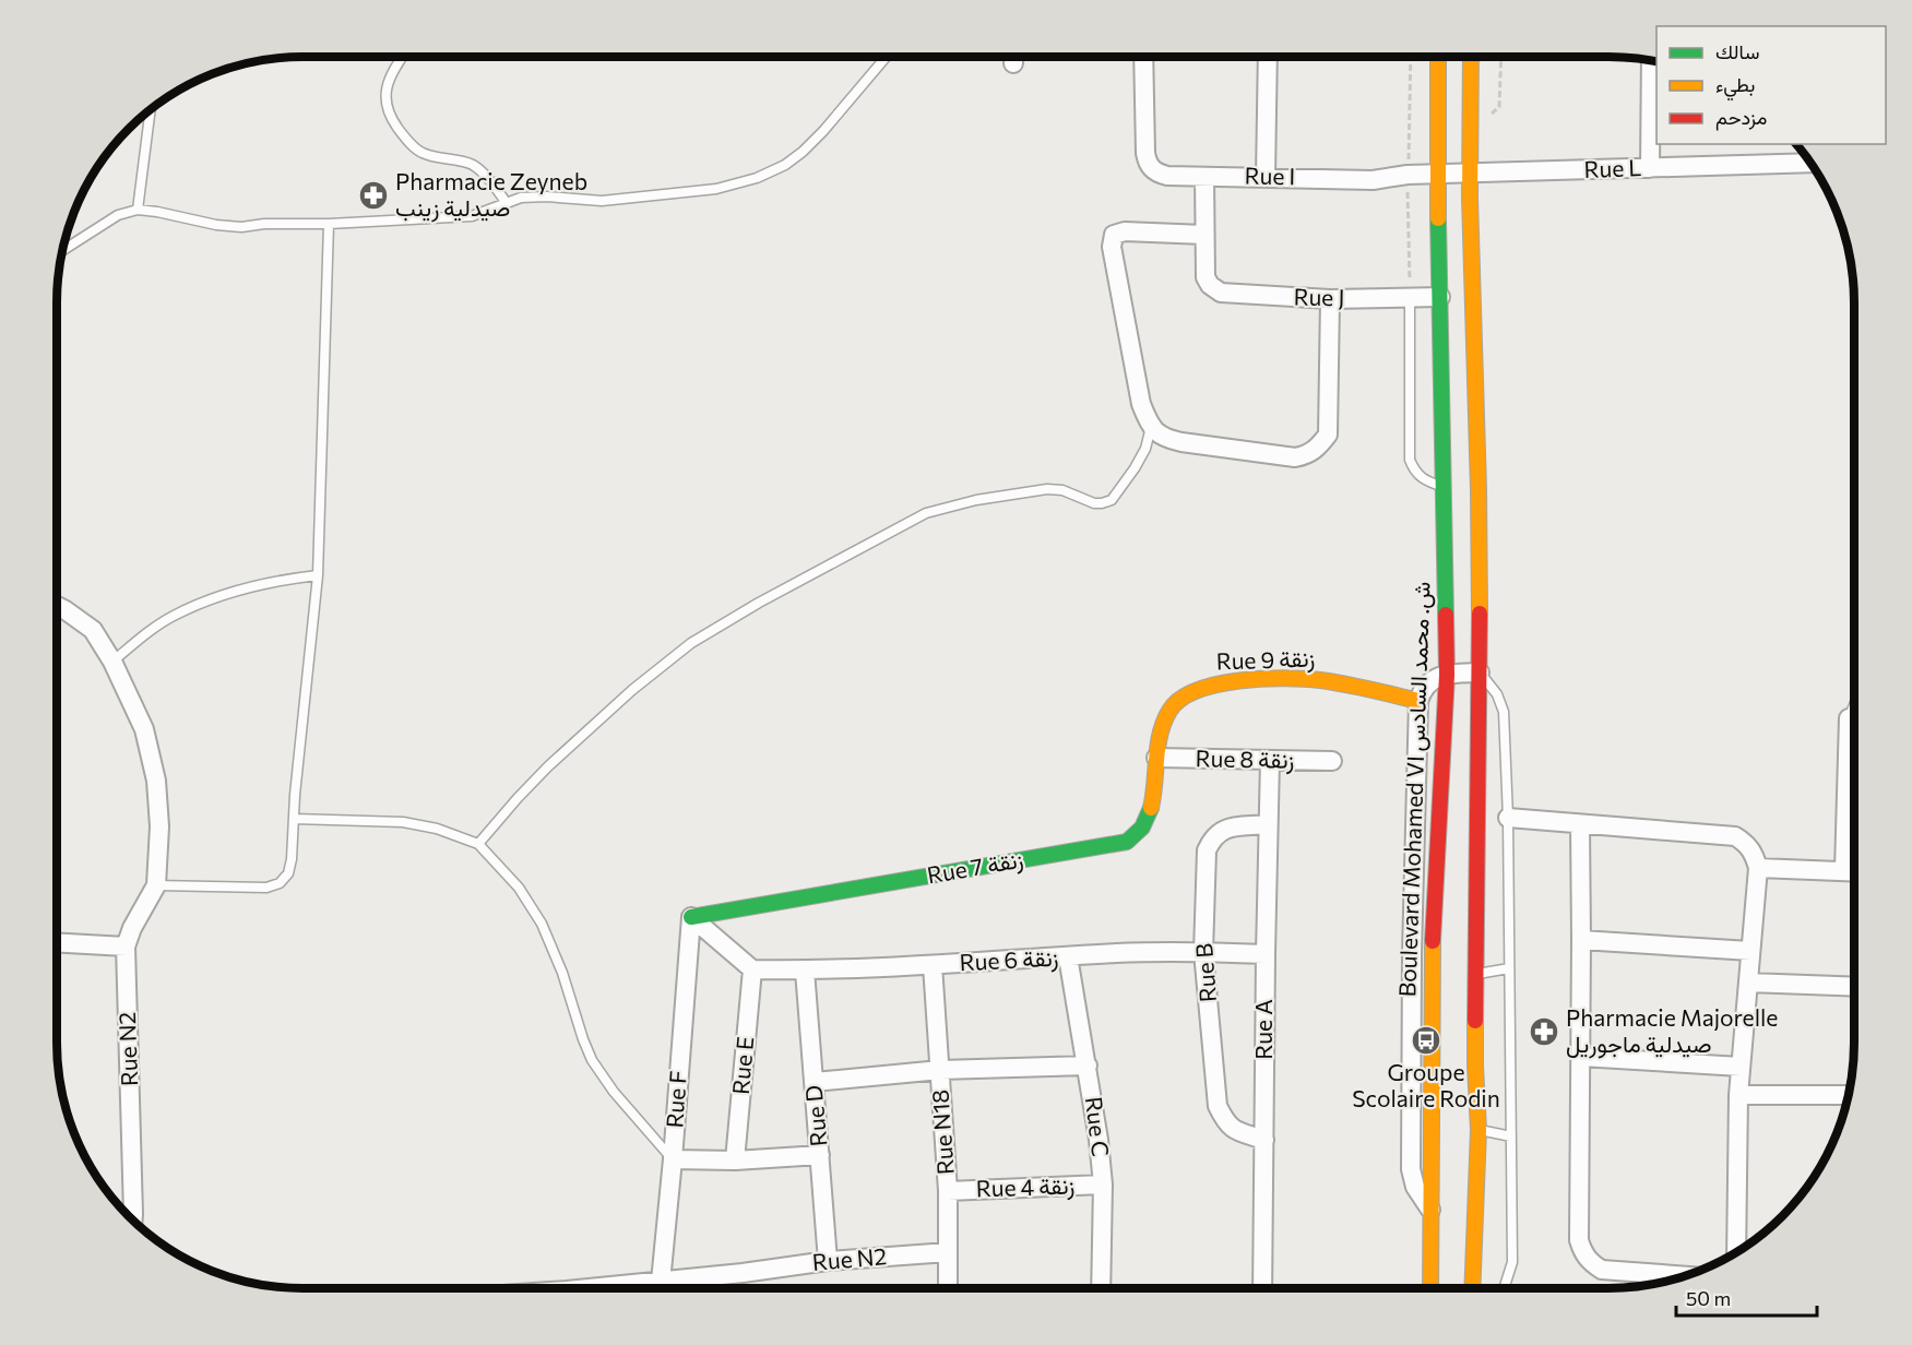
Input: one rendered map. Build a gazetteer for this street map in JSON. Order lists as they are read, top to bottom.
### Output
{
  "streets": {
    "main road": ["Rue 9 زنقة", "Boulevard Mohamed VI ش. محمد السادس", "Rue 7 زنقة"],
    "street": [
      "Rue L",
      "Rue I",
      "Rue J",
      "Rue 8 زنقة",
      "Rue 6 زنقة",
      "Rue B",
      "Rue A",
      "Rue N2",
      "Rue E",
      "Rue F",
      "Rue D",
      "Rue C",
      "Rue N18",
      "Rue 4 زنقة"
    ]
  },
  "crossings": [
    ["Rue L", "Rue I"],
    ["Rue L", "Boulevard Mohamed VI ش. محمد السادس"],
    ["Rue J", "Boulevard Mohamed VI ش. محمد السادس"],
    ["Rue 9 زنقة", "Rue 7 زنقة"],
    ["Rue 8 زنقة", "Rue 7 زنقة"],
    ["Rue 8 زنقة", "Rue A"],
    ["Rue 7 زنقة", "Rue F"],
    ["Rue 6 زنقة", "Rue B"],
    ["Rue 6 زنقة", "Rue A"],
    ["Rue 6 زنقة", "Rue E"],
    ["Rue 6 زنقة", "Rue D"],
    ["Rue 6 زنقة", "Rue C"],
    ["Rue 6 زنقة", "Rue N18"],
    ["Rue B", "Rue A"],
    ["Rue N2", "Rue F"],
    ["Rue N2", "Rue D"],
    ["Rue N2", "Rue N18"],
    ["Rue C", "Rue 4 زنقة"],
    ["Rue N18", "Rue 4 زنقة"]
  ],
  "places": {
    "pharmacy": ["Pharmacie Zeyneb صيدلية زينب", "Pharmacie Majorelle صيدلية ماجوريل"],
    "bus stop": ["Groupe Scolaire Rodin"]
  },
  "legend": ["سالك", "بطيء", "مزدحم"],
  "scale_bar": "50 m"
}
